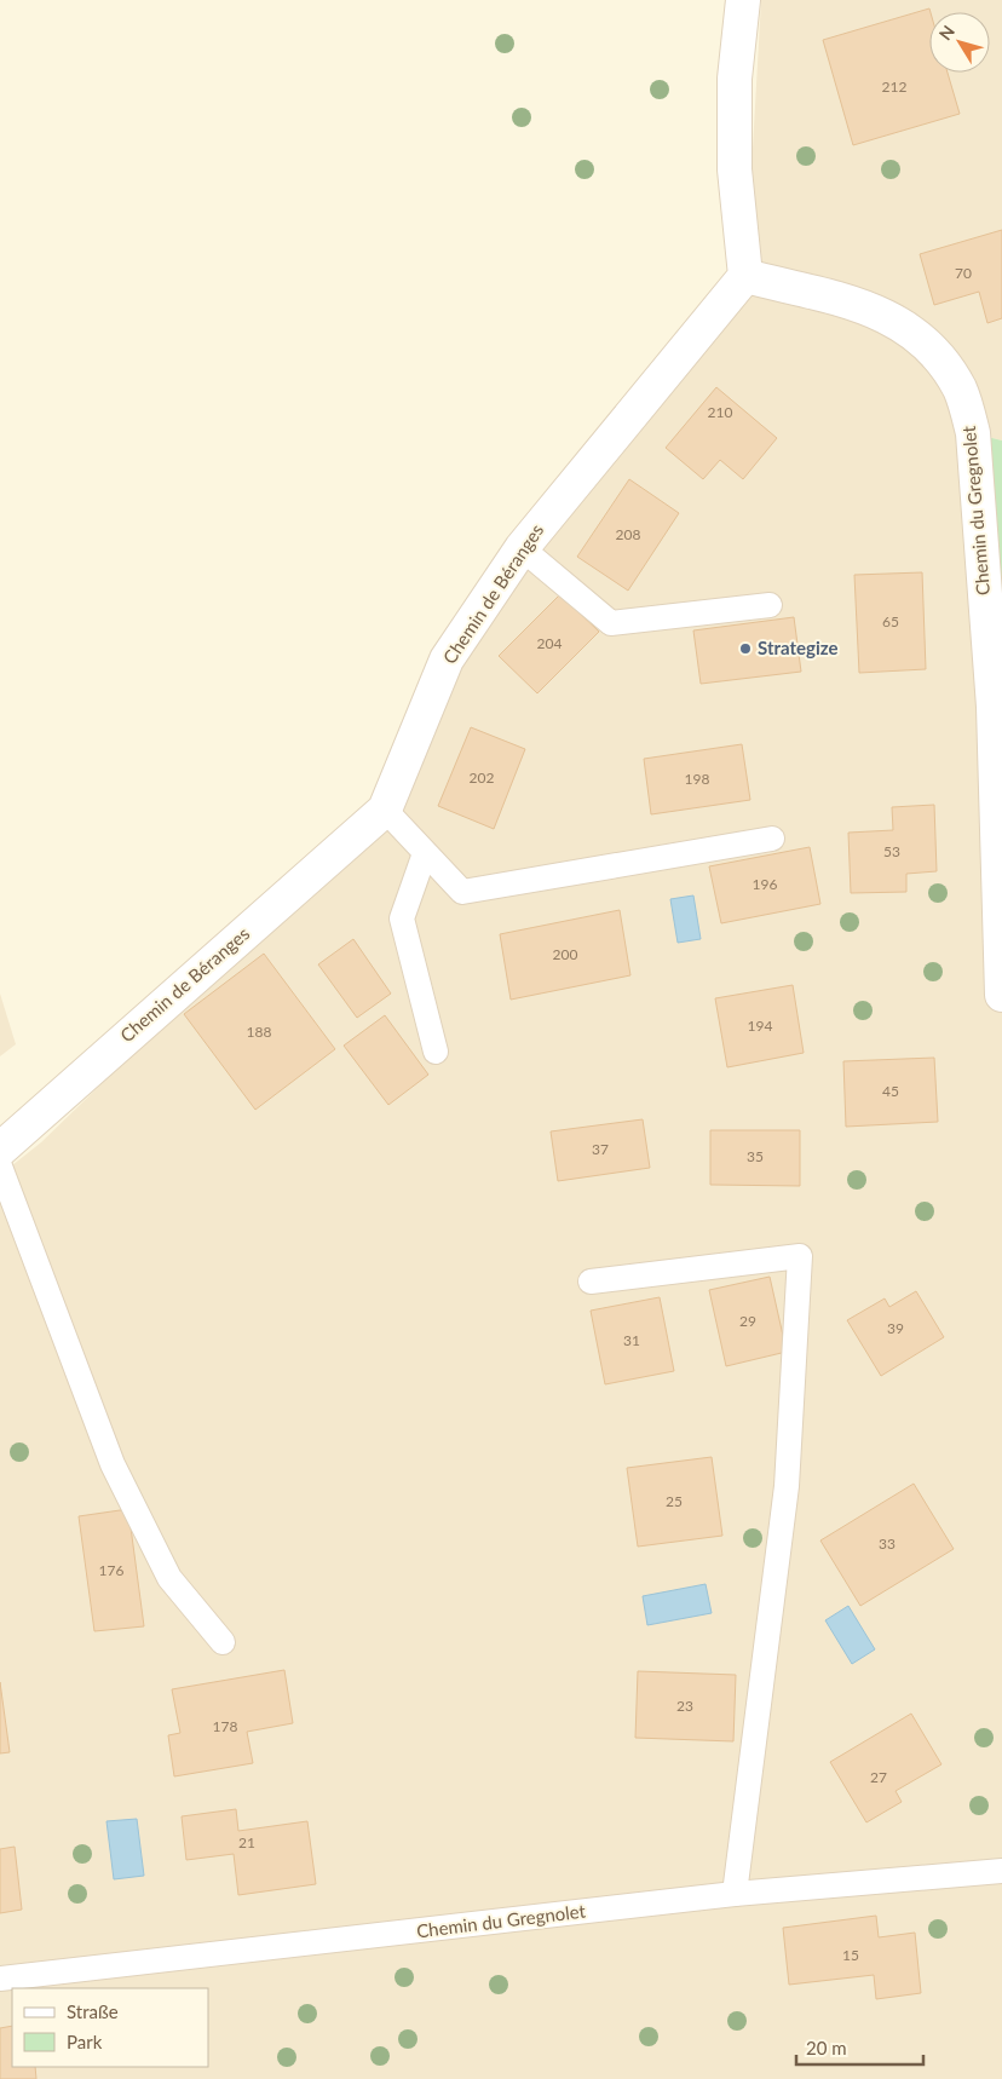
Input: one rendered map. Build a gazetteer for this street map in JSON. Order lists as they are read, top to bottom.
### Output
{
  "streets": {
    "street": ["Chemin du Gregnolet", "Chemin de Béranges"]
  },
  "crossings": [
    ["Chemin du Gregnolet", "Chemin de Béranges"]
  ],
  "places": ["Strategize"],
  "house_numbers": [
    "212",
    "70",
    "210",
    "208",
    "65",
    "204",
    "202",
    "198",
    "53",
    "196",
    "200",
    "194",
    "188",
    "45",
    "37",
    "35",
    "29",
    "39",
    "31",
    "25",
    "33",
    "176",
    "23",
    "178",
    "27",
    "21",
    "15"
  ],
  "legend": ["Straße", "Park"],
  "scale_bar": "20 m",
  "north": "top left"
}
